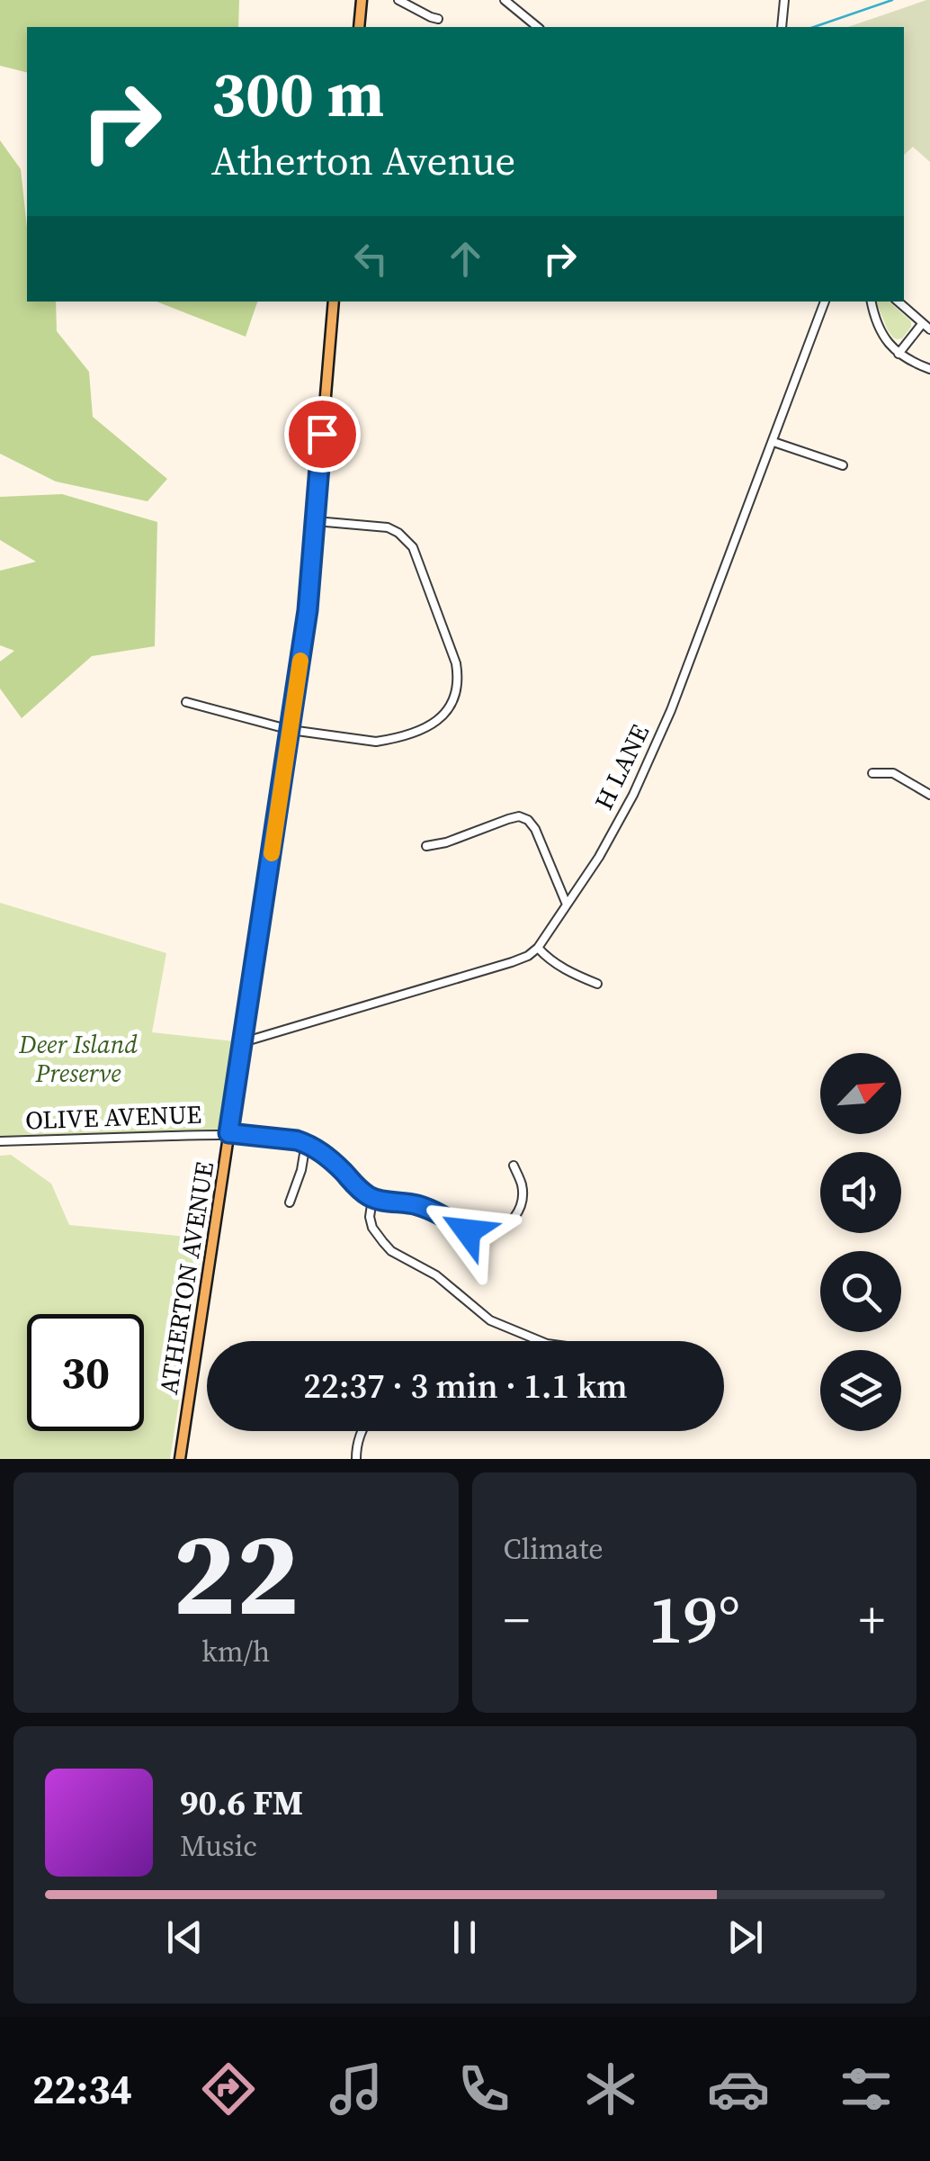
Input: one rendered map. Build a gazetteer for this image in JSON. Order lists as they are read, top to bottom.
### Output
{
  "streets": {
    "main road": ["ATHERTON AVENUE"],
    "street": ["H LANE", "OLIVE AVENUE"]
  },
  "crossings": [
    ["H LANE", "ATHERTON AVENUE"],
    ["OLIVE AVENUE", "ATHERTON AVENUE"]
  ],
  "parks": ["Deer Island Preserve"],
  "north": "top right",
  "page": {
    "turn": ["300 m", "Atherton Avenue"],
    "limit": "30",
    "trip": "22:37 · 3 min · 1.1 km",
    "tile": [
      ["22", "km/h"],
      "Climate"
    ],
    "heat": ["−", "19°", "+"],
    "song": ["90.6 FM", "Music"],
    "tabs": "22:34"
  }
}
